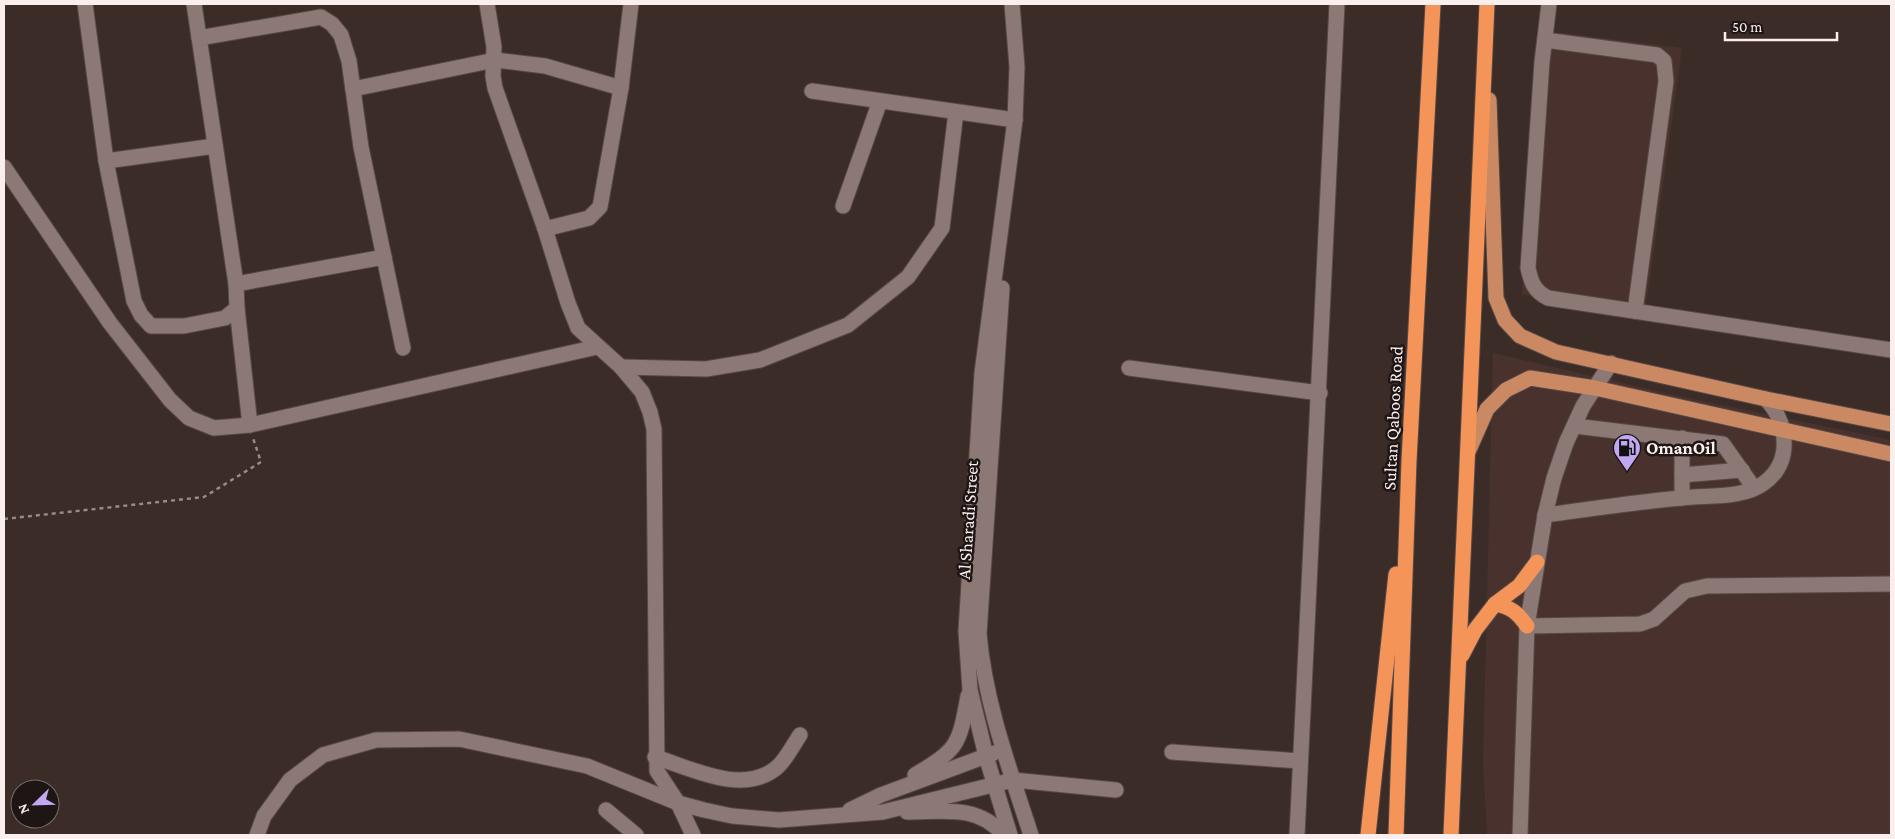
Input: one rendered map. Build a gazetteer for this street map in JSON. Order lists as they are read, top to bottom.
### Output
{
  "streets": {
    "highway": ["Sultan Qaboos Road"],
    "street": ["Al Sharadi Street"]
  },
  "places": {
    "fuel station": ["OmanOil"]
  },
  "scale_bar": "50 m",
  "north": "bottom left"
}
